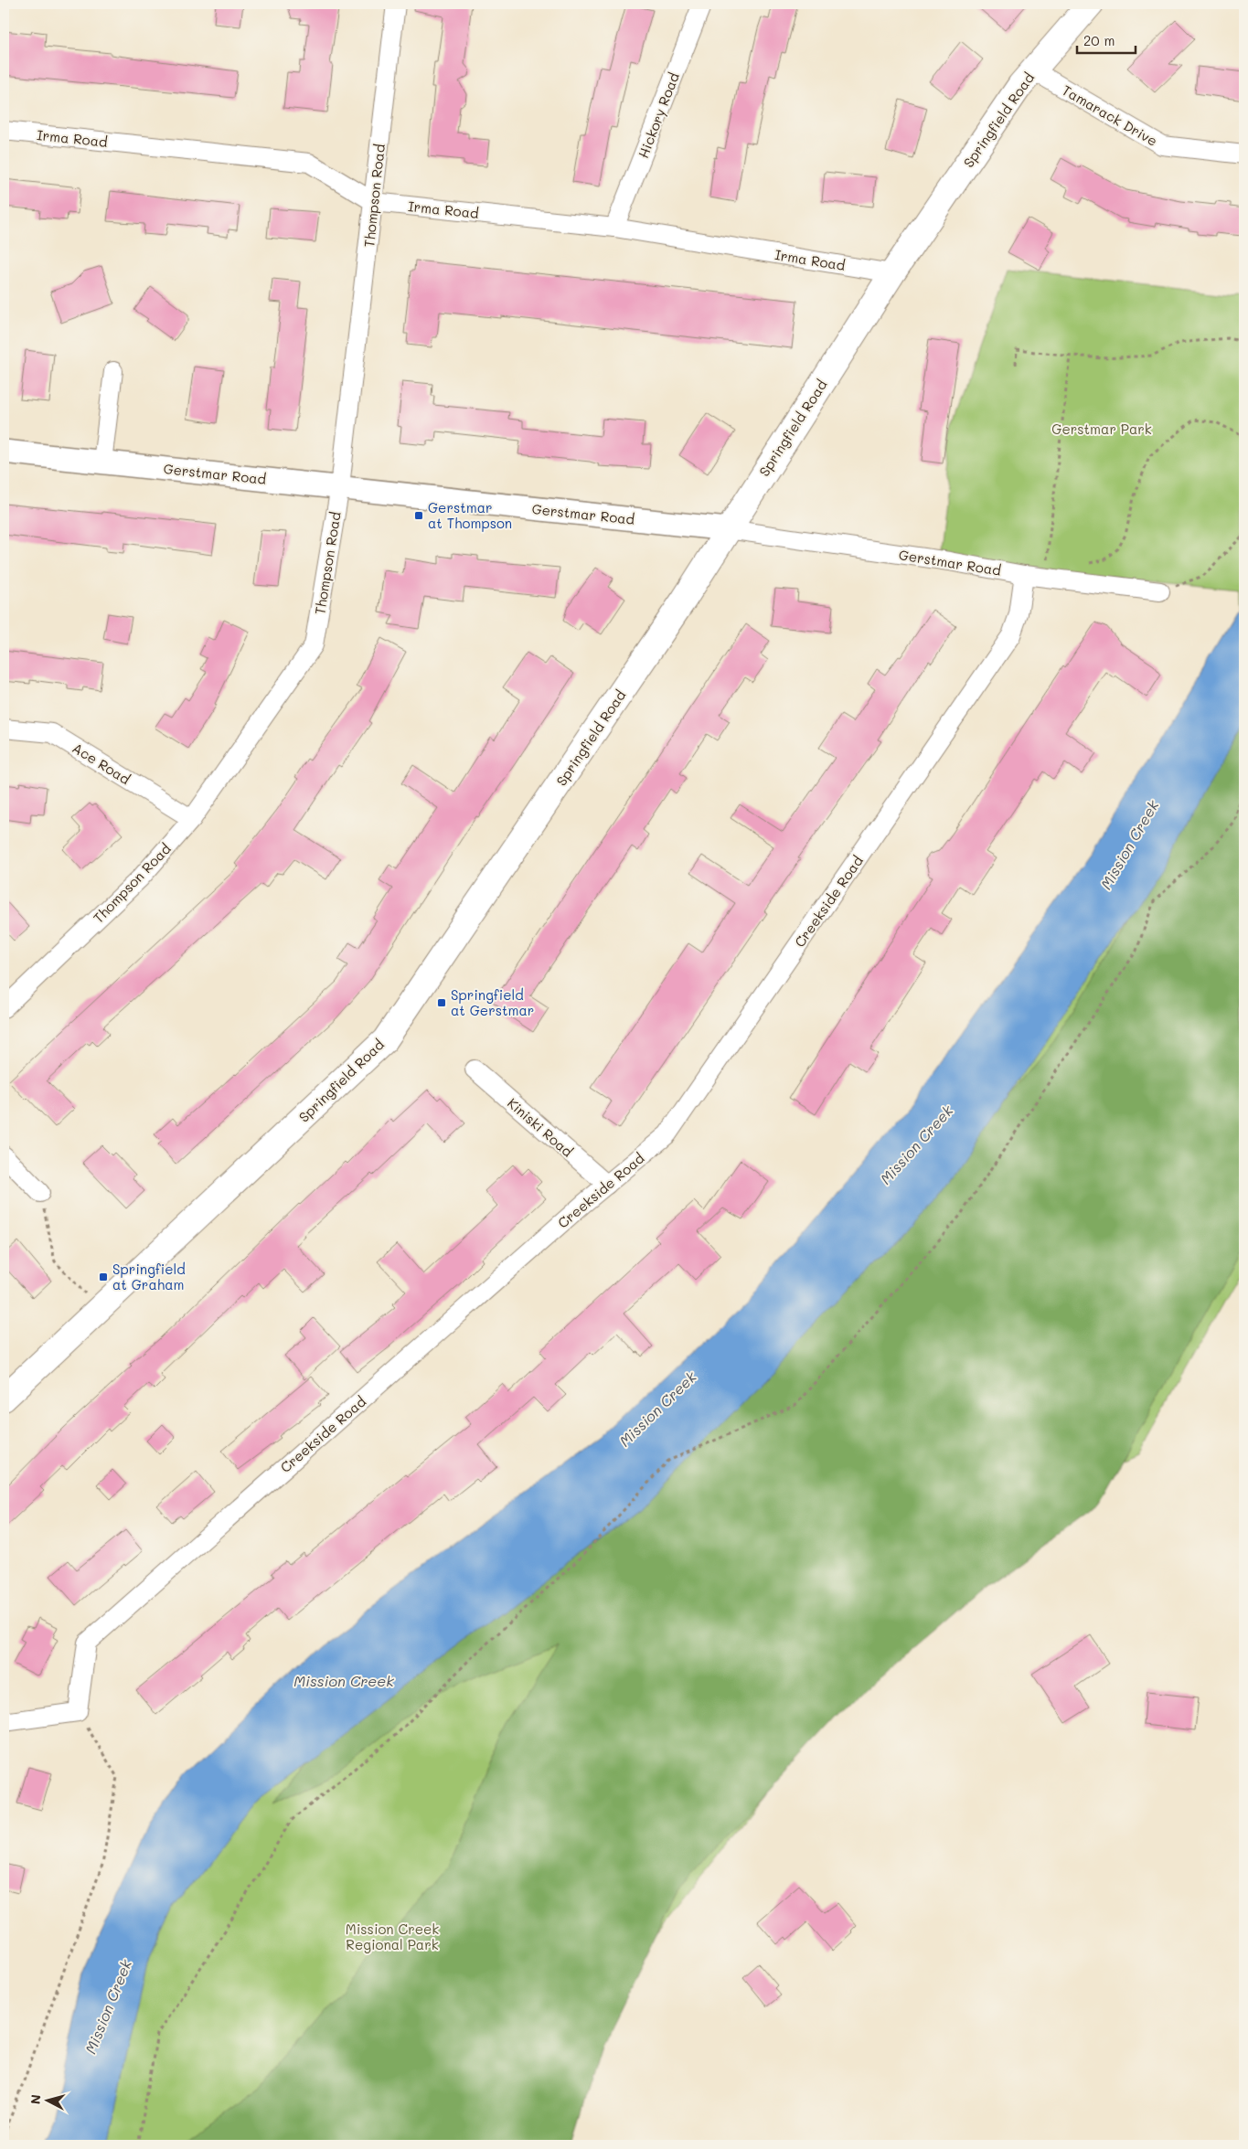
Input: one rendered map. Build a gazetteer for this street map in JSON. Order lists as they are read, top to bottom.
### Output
{
  "streets": {
    "main road": ["Springfield Road"],
    "street": [
      "Hickory Road",
      "Tamarack Drive",
      "Irma Road",
      "Thompson Road",
      "Gerstmar Road",
      "Ace Road",
      "Creekside Road",
      "Kiniski Road"
    ]
  },
  "crossings": [
    ["Hickory Road", "Irma Road"],
    ["Tamarack Drive", "Springfield Road"],
    ["Springfield Road", "Irma Road"],
    ["Springfield Road", "Gerstmar Road"],
    ["Irma Road", "Thompson Road"],
    ["Thompson Road", "Gerstmar Road"],
    ["Thompson Road", "Ace Road"],
    ["Gerstmar Road", "Creekside Road"],
    ["Creekside Road", "Kiniski Road"]
  ],
  "water": ["Mission Creek"],
  "parks": ["Gerstmar Park", "Mission Creek Regional Park"],
  "places": {
    "transit": ["Gerstmar at Thompson", "Springfield at Gerstmar", "Springfield at Graham"]
  },
  "scale_bar": "20 m",
  "north": "left"
}
